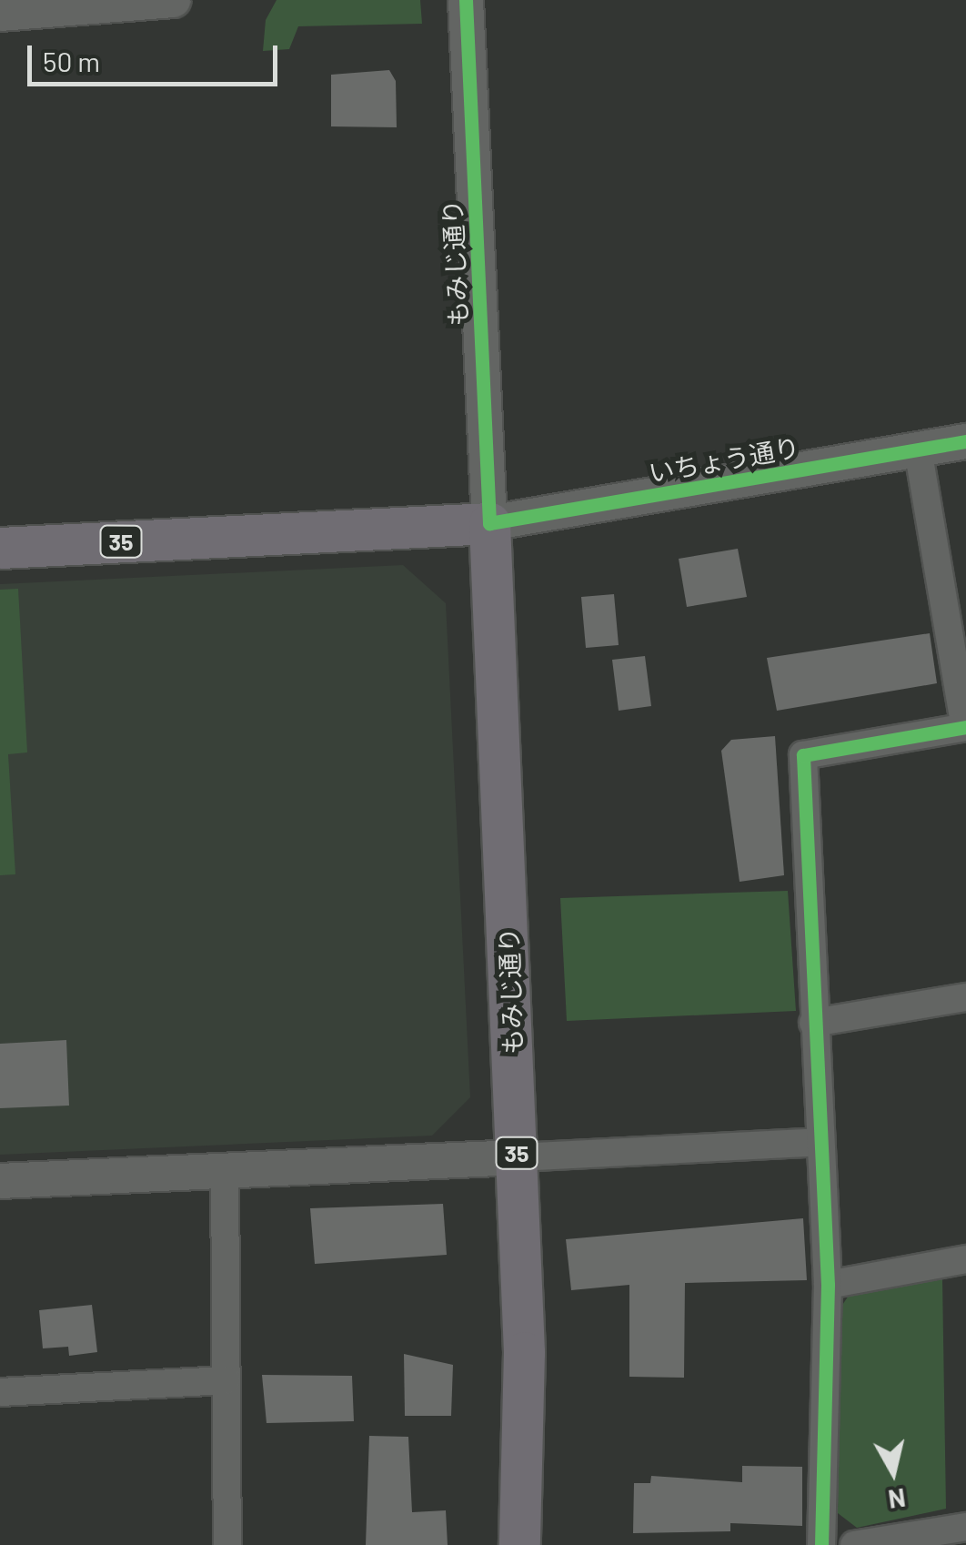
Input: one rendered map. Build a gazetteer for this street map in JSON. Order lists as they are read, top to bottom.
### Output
{
  "streets": {
    "main road": ["もみじ通り", "いちょう通り", "35"]
  },
  "crossings": [
    ["もみじ通り", "いちょう通り"]
  ],
  "scale_bar": "50 m",
  "north": "bottom"
}
